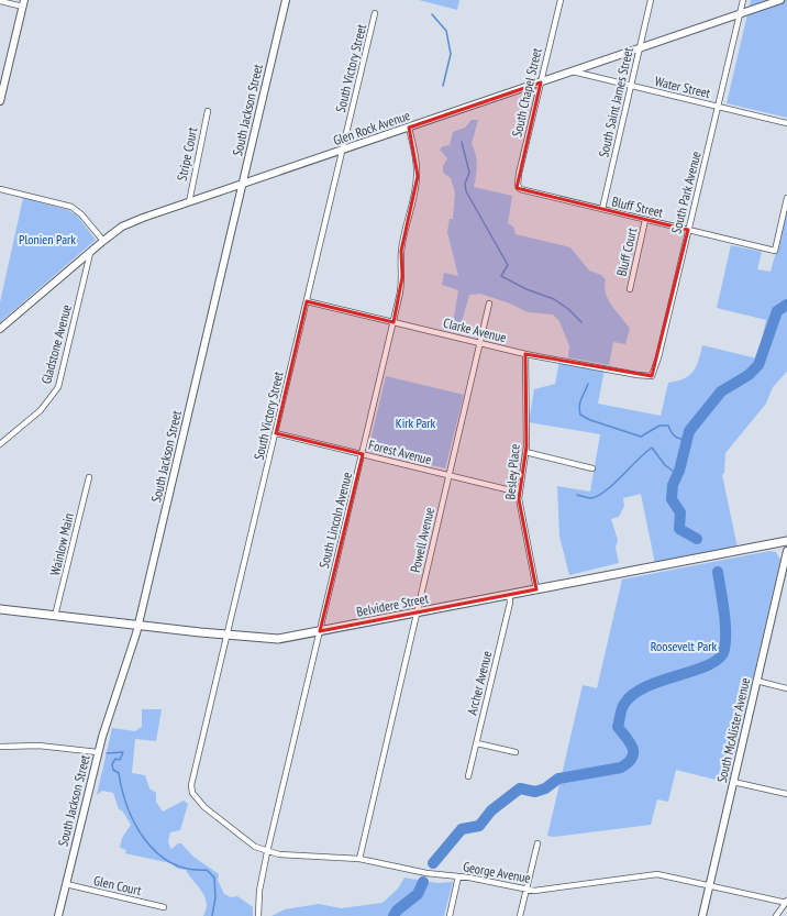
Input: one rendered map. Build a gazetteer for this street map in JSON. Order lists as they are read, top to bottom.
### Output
{
  "streets": {
    "main road": ["Belvidere Street"],
    "street": [
      "South Victory Street",
      "Water Street",
      "South Chapel Street",
      "South Saint James Street",
      "South Jackson Street",
      "Glen Rock Avenue",
      "Stripe Court",
      "South Park Avenue",
      "Bluff Street",
      "Bluff Court",
      "Clarke Avenue",
      "Gladstone Avenue",
      "Forest Avenue",
      "Besley Place",
      "South Lincoln Avenue",
      "Powell Avenue",
      "Wainlow Main",
      "Archer Avenue",
      "South McAlister Avenue",
      "George Avenue",
      "Glen Court"
    ]
  },
  "crossings": [
    ["South Victory Street", "Glen Rock Avenue"],
    ["South Victory Street", "Clarke Avenue"],
    ["South Victory Street", "Forest Avenue"],
    ["South Victory Street", "Belvidere Street"],
    ["South Victory Street", "George Avenue"],
    ["Water Street", "South Saint James Street"],
    ["Water Street", "Glen Rock Avenue"],
    ["Water Street", "South Park Avenue"],
    ["South Chapel Street", "Glen Rock Avenue"],
    ["South Chapel Street", "Bluff Street"],
    ["South Saint James Street", "Glen Rock Avenue"],
    ["South Saint James Street", "Bluff Street"],
    ["South Jackson Street", "Glen Rock Avenue"],
    ["South Jackson Street", "Belvidere Street"],
    ["South Jackson Street", "Glen Court"],
    ["Glen Rock Avenue", "Stripe Court"],
    ["Glen Rock Avenue", "South Park Avenue"],
    ["Glen Rock Avenue", "Gladstone Avenue"],
    ["Glen Rock Avenue", "South Lincoln Avenue"],
    ["South Park Avenue", "Bluff Street"],
    ["South Park Avenue", "Clarke Avenue"],
    ["Bluff Street", "Bluff Court"],
    ["Clarke Avenue", "Besley Place"],
    ["Clarke Avenue", "South Lincoln Avenue"],
    ["Clarke Avenue", "Powell Avenue"],
    ["Forest Avenue", "Besley Place"],
    ["Forest Avenue", "South Lincoln Avenue"],
    ["Forest Avenue", "Powell Avenue"],
    ["Besley Place", "Belvidere Street"],
    ["South Lincoln Avenue", "Belvidere Street"],
    ["South Lincoln Avenue", "George Avenue"],
    ["Powell Avenue", "Belvidere Street"],
    ["Powell Avenue", "George Avenue"],
    ["Wainlow Main", "Belvidere Street"],
    ["Belvidere Street", "Archer Avenue"],
    ["South McAlister Avenue", "George Avenue"]
  ],
  "parks": ["Plonien Park", "Kirk Park", "Roosevelt Park"]
}
